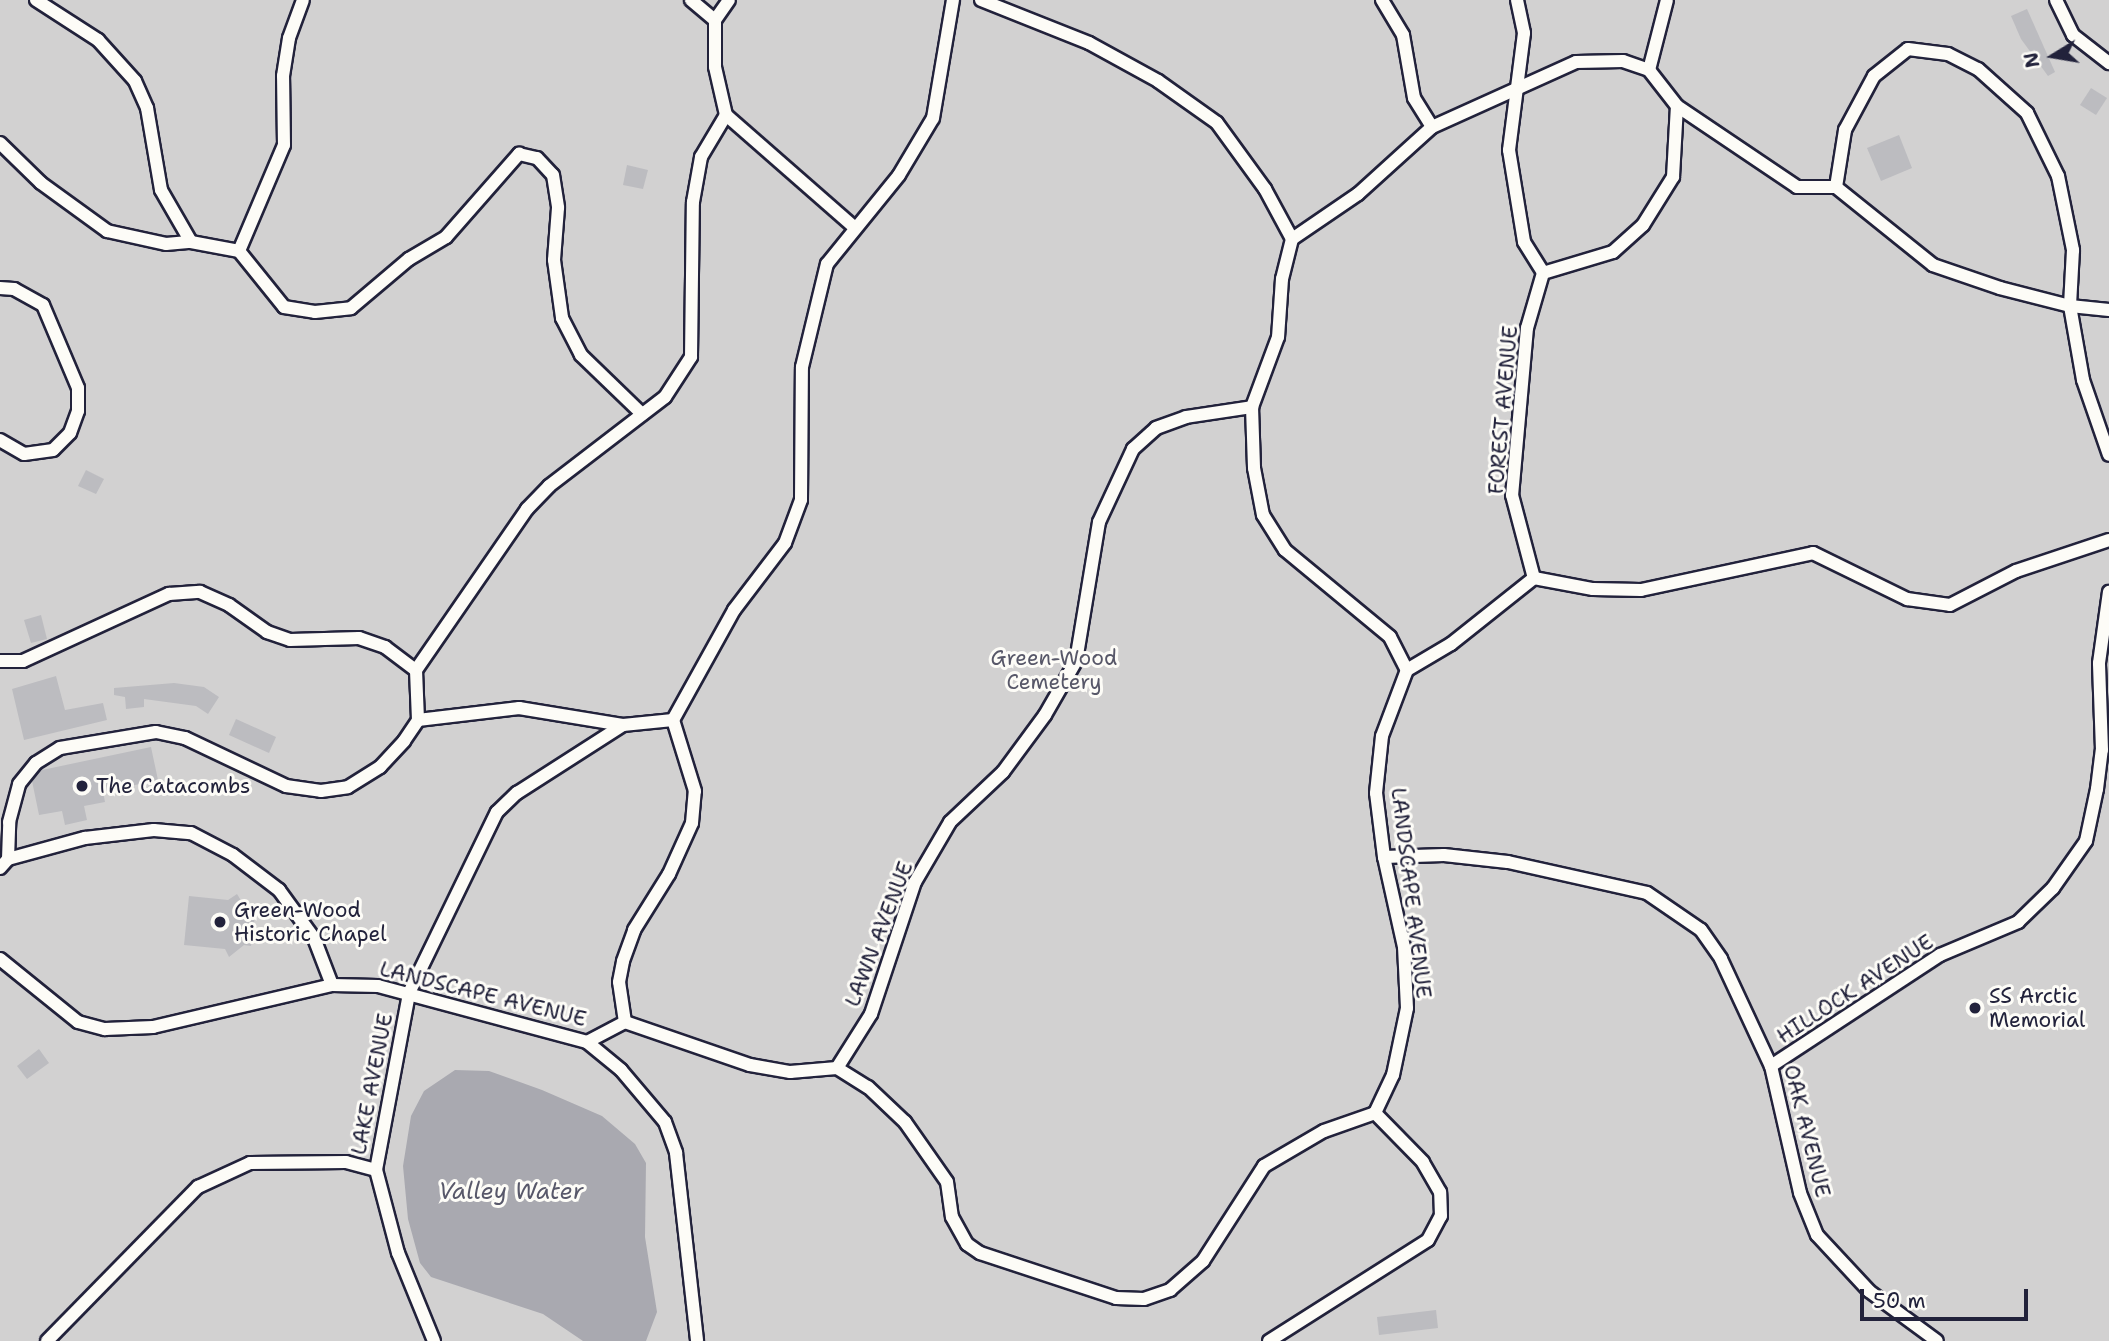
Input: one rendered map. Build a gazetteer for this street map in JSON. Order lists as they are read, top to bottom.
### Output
{
  "streets": {
    "lane": [
      "FOREST AVENUE",
      "LANDSCAPE AVENUE",
      "LAWN AVENUE",
      "HILLOCK AVENUE",
      "LAKE AVENUE",
      "OAK AVENUE"
    ]
  },
  "crossings": [
    ["LANDSCAPE AVENUE", "LAKE AVENUE"],
    ["LANDSCAPE AVENUE", "OAK AVENUE"],
    ["HILLOCK AVENUE", "OAK AVENUE"]
  ],
  "water": ["Valley Water"],
  "parks": ["Green-Wood Cemetery"],
  "places": ["The Catacombs", "Green-Wood Historic Chapel", "SS Arctic Memorial"],
  "scale_bar": "50 m",
  "north": "left"
}
